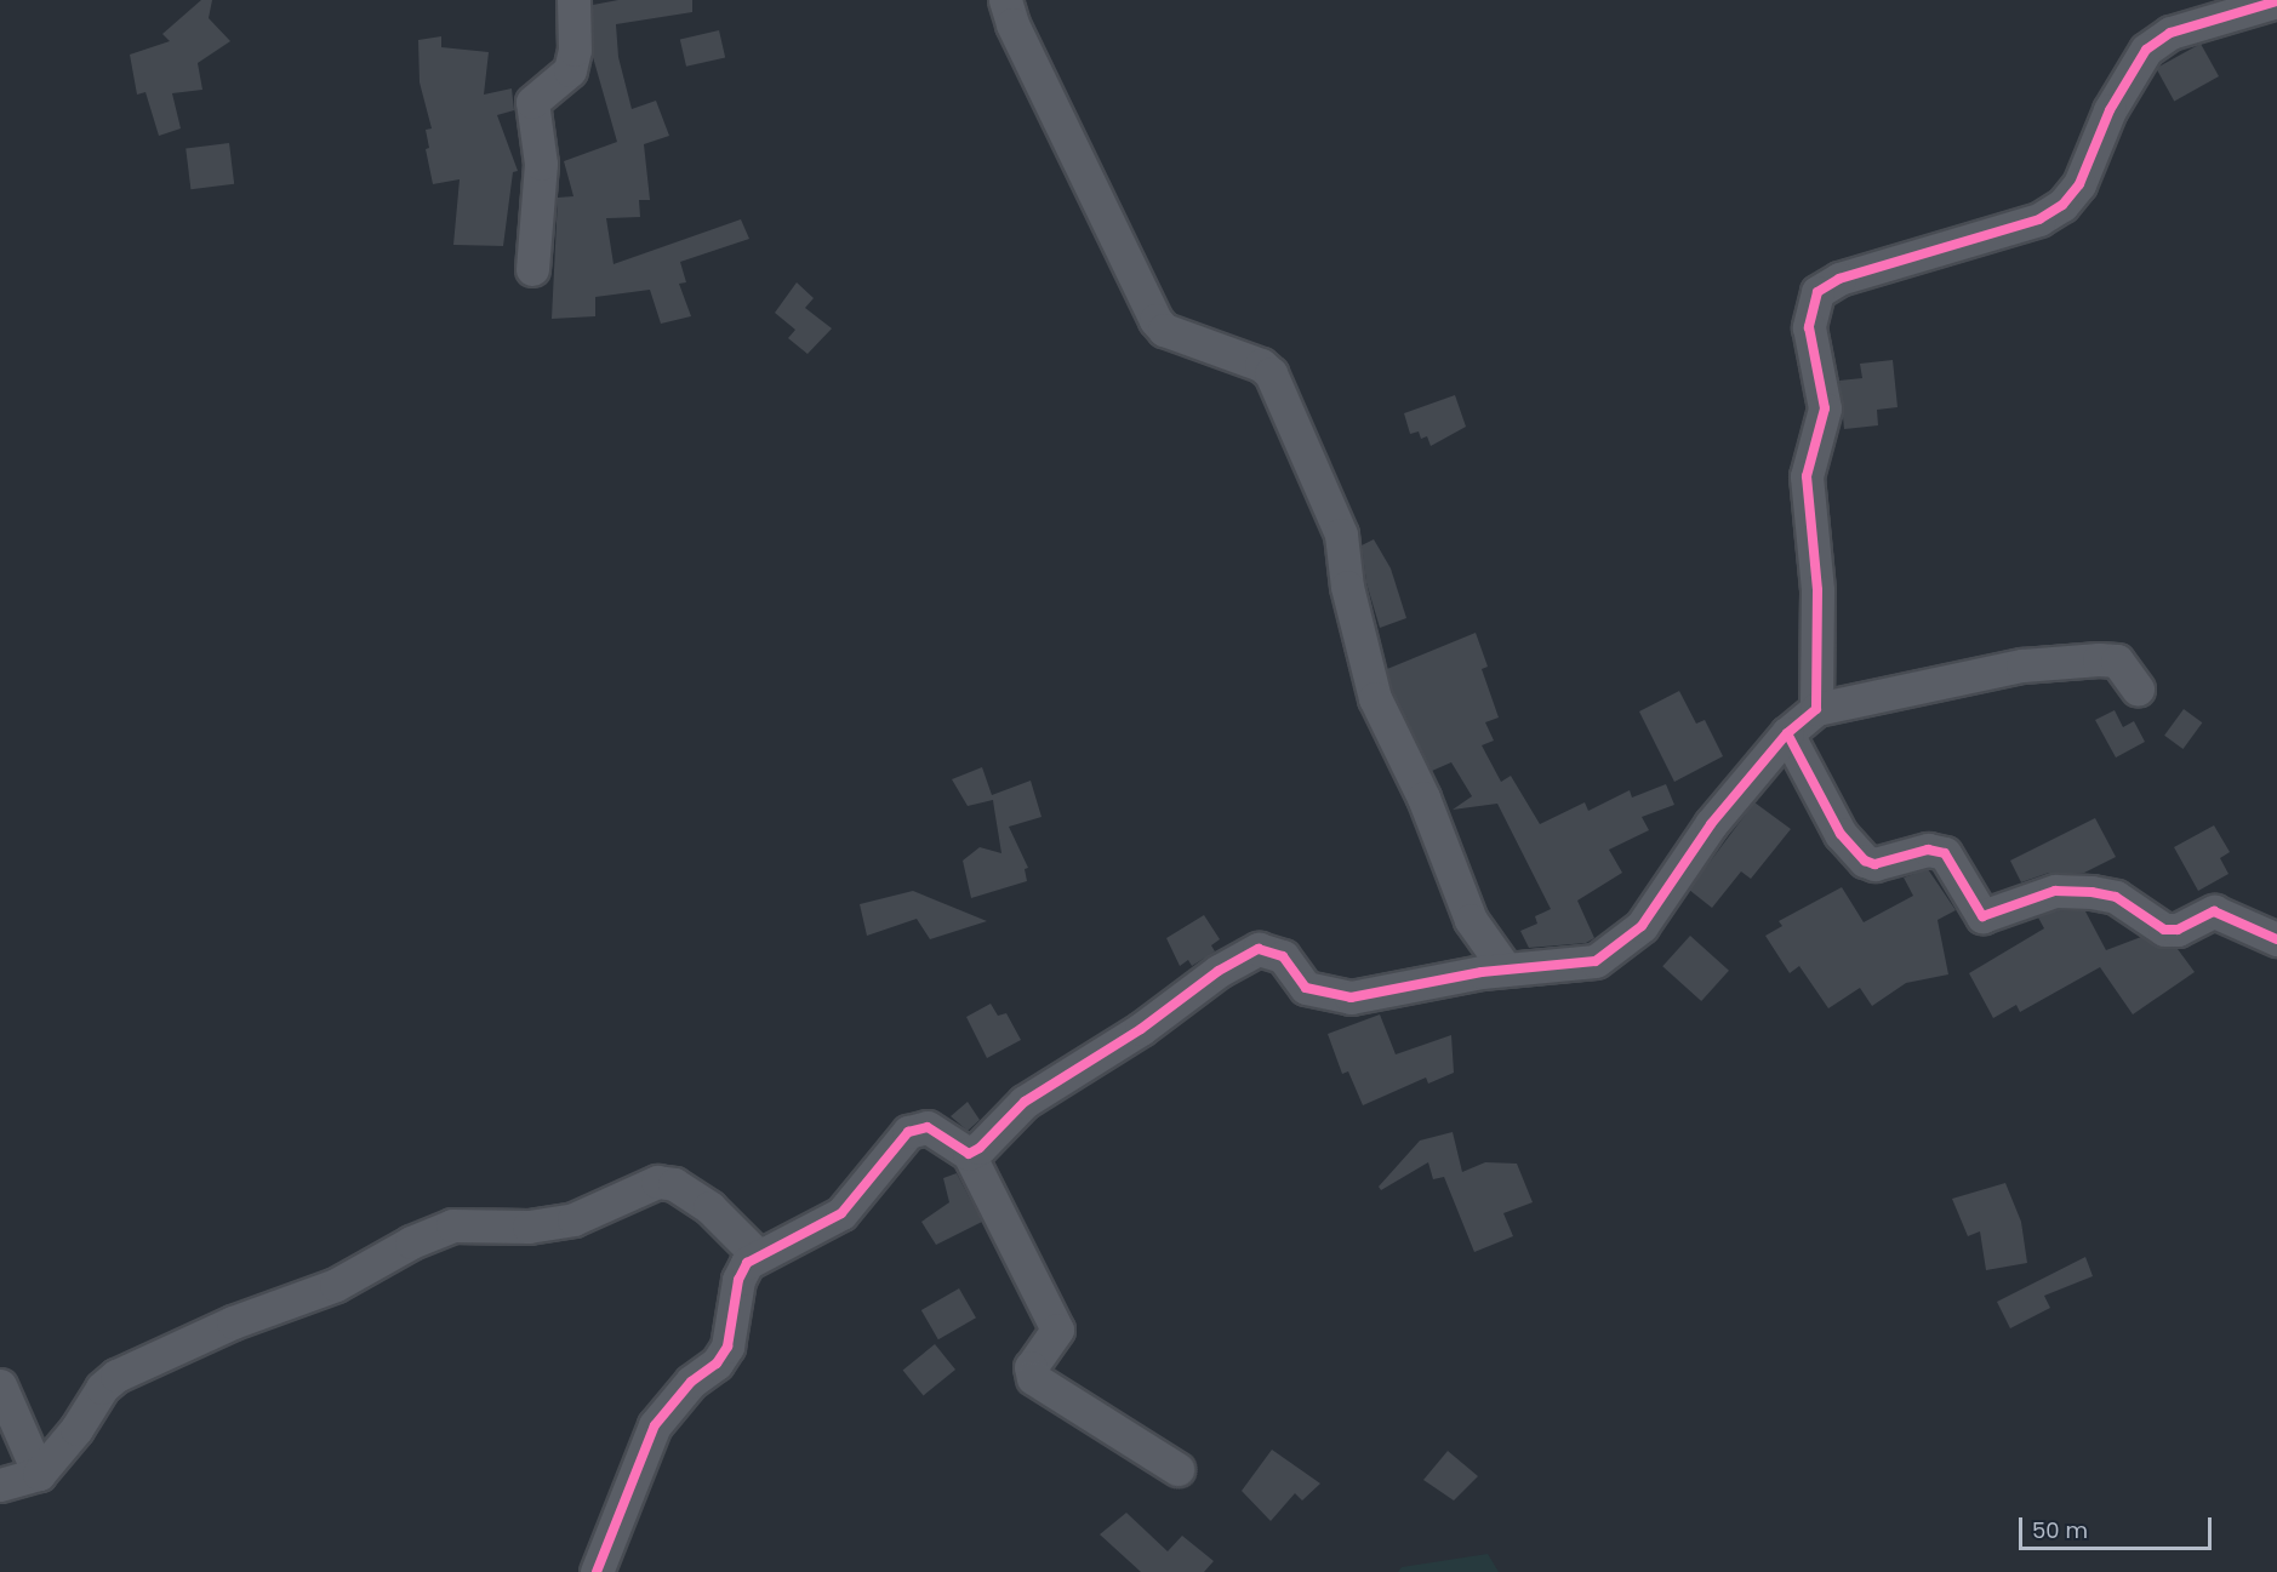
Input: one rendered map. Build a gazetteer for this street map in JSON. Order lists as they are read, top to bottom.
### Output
{
  "scale_bar": "50 m"
}
